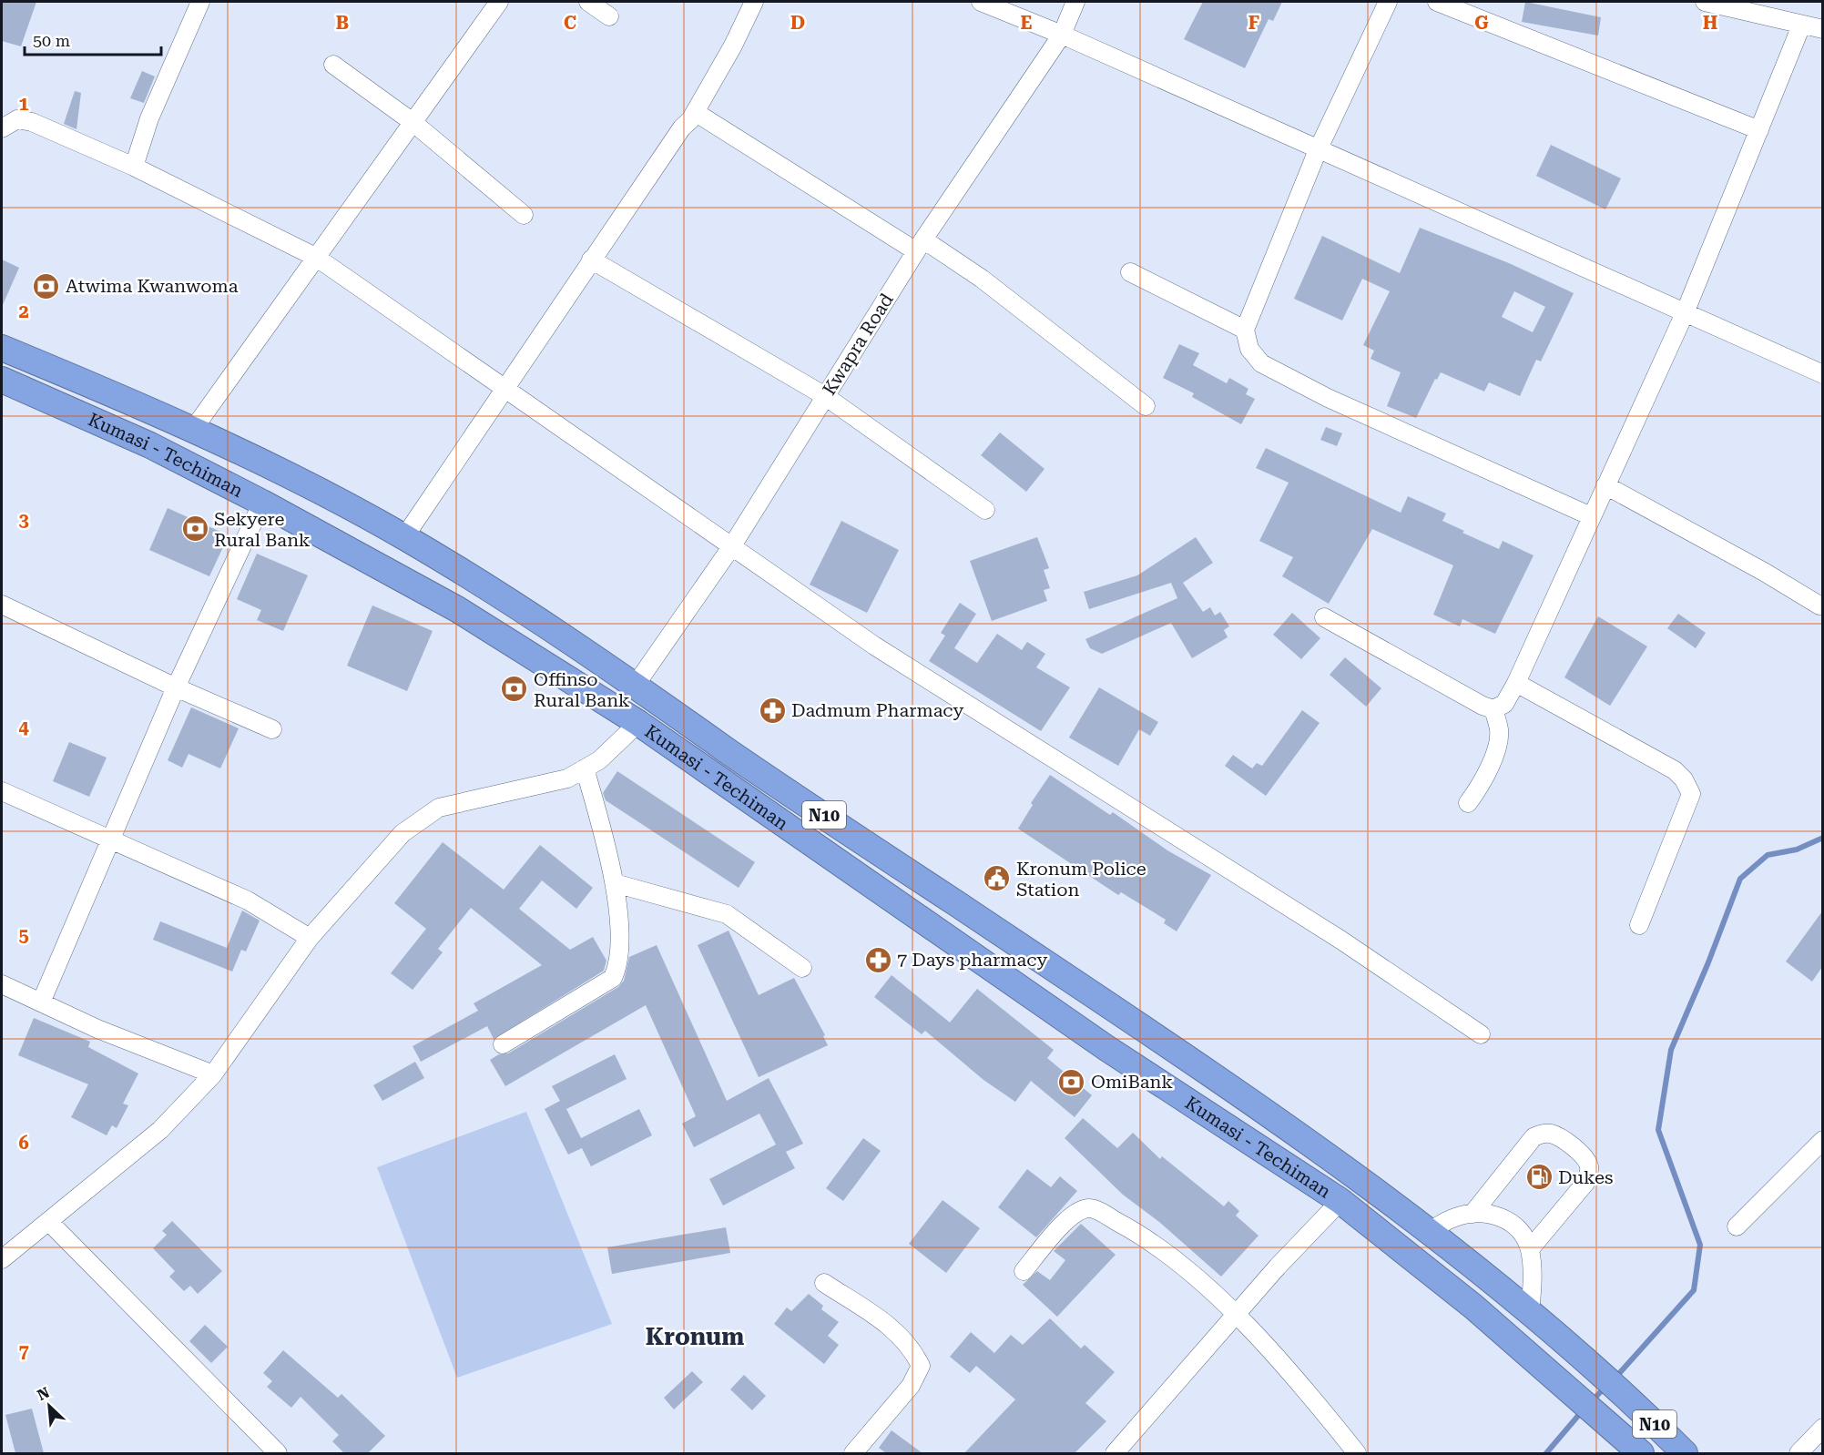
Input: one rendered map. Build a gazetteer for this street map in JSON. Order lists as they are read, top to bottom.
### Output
{
  "streets": {
    "highway": ["Kumasi - Techiman", "N10"],
    "street": ["Kwapra Road"]
  },
  "crossings": [
    ["Kwapra Road", "N10"]
  ],
  "districts": ["Kronum"],
  "places": {
    "bank": [
      "Atwima Kwanwoma",
      "Sekyere Rural Bank",
      "Offinso Rural Bank",
      "OmiBank"
    ],
    "pharmacy": ["Dadmum Pharmacy", "7 Days pharmacy"],
    "public building": ["Kronum Police Station"],
    "fuel station": ["Dukes"]
  },
  "scale_bar": "50 m",
  "north": "top left",
  "grid": {
    "columns": [
      "B",
      "C",
      "D",
      "E",
      "F",
      "G",
      "H"
    ],
    "rows": [
      "1",
      "2",
      "3",
      "4",
      "5",
      "6",
      "7"
    ]
  }
}
